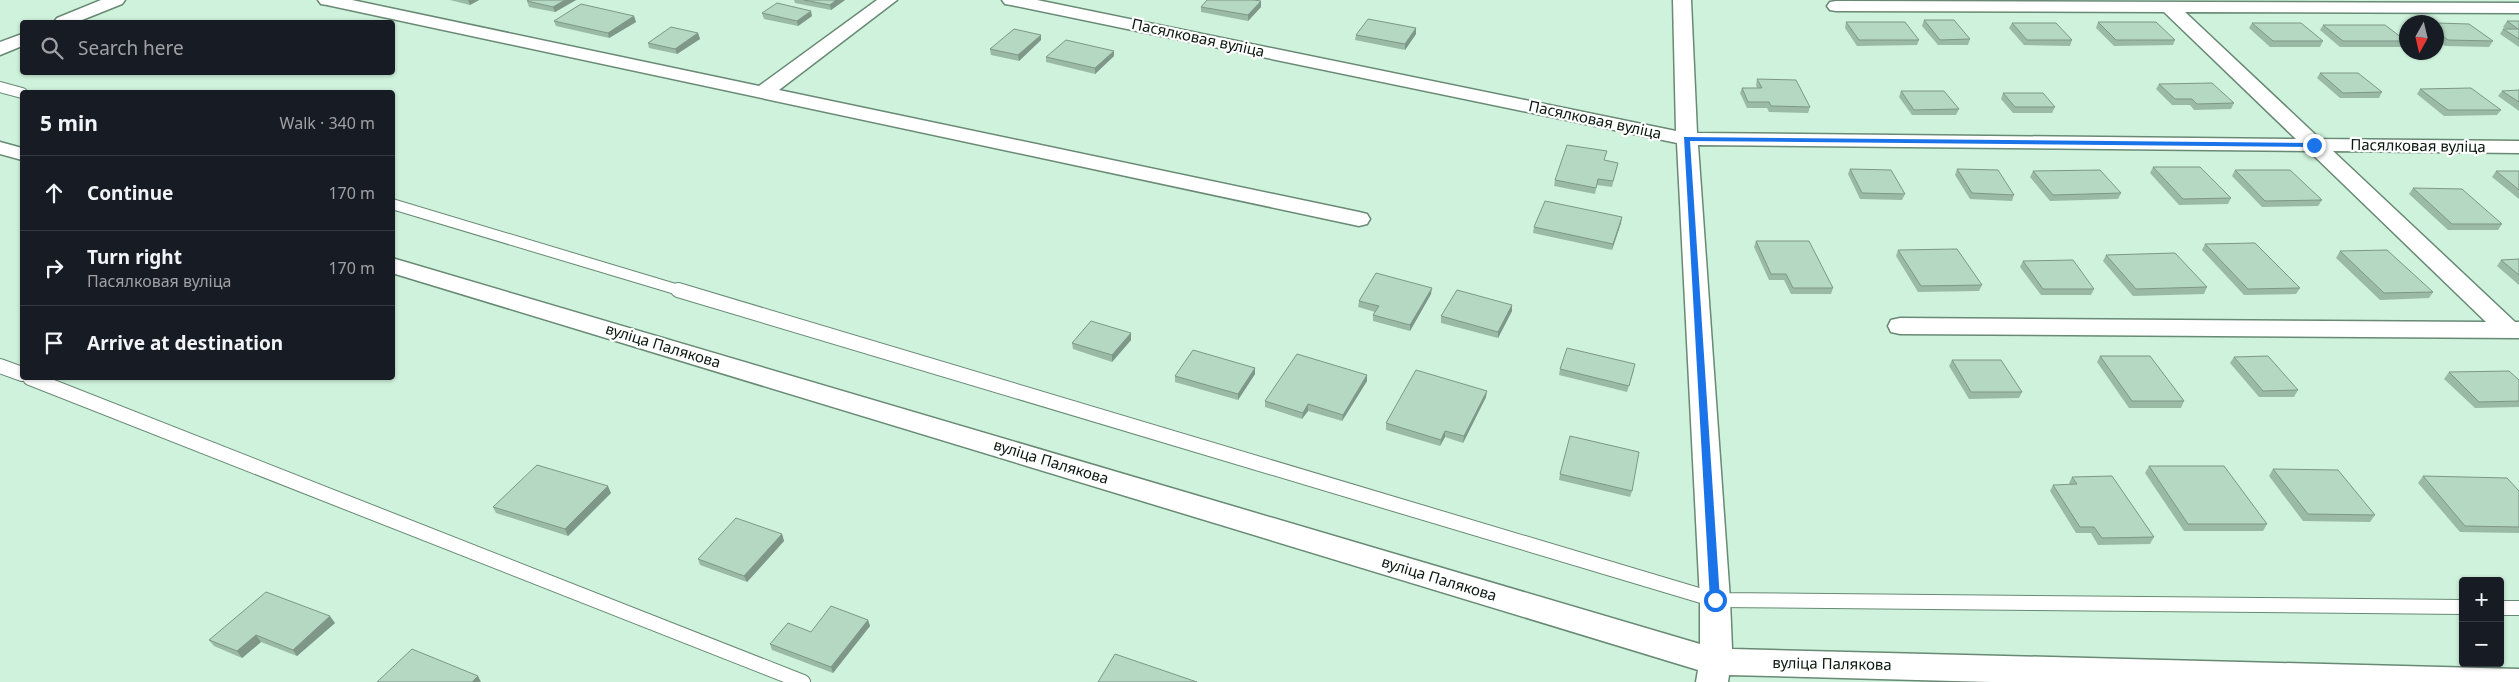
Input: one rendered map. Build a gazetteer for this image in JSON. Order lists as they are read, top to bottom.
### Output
{
  "streets": {
    "street": ["Пасялковая вуліца", "вуліца Палякова"]
  },
  "north": "bottom",
  "page": {
    "search": "Search here",
    "heading": ["5 min", "Walk · 340 m"],
    "list": [
      ["Continue", "170 m"],
      ["Turn right", "Пасялковая вуліца", "170 m"],
      "Arrive at destination"
    ],
    "map_buttons": ["+", "−"]
  }
}
